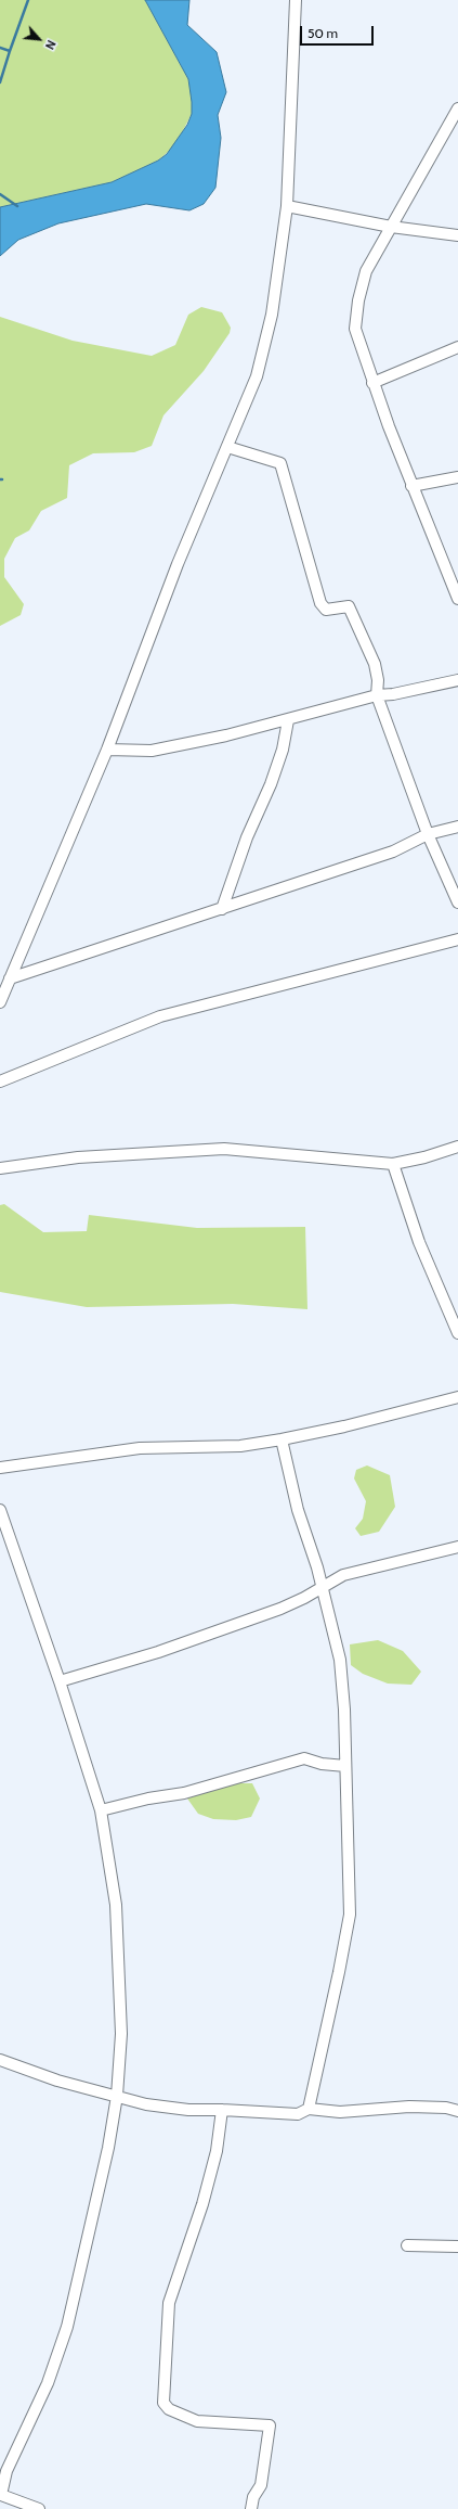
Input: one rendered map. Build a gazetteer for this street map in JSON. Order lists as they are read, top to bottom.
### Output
{
  "scale_bar": "50 m",
  "north": "bottom right"
}
